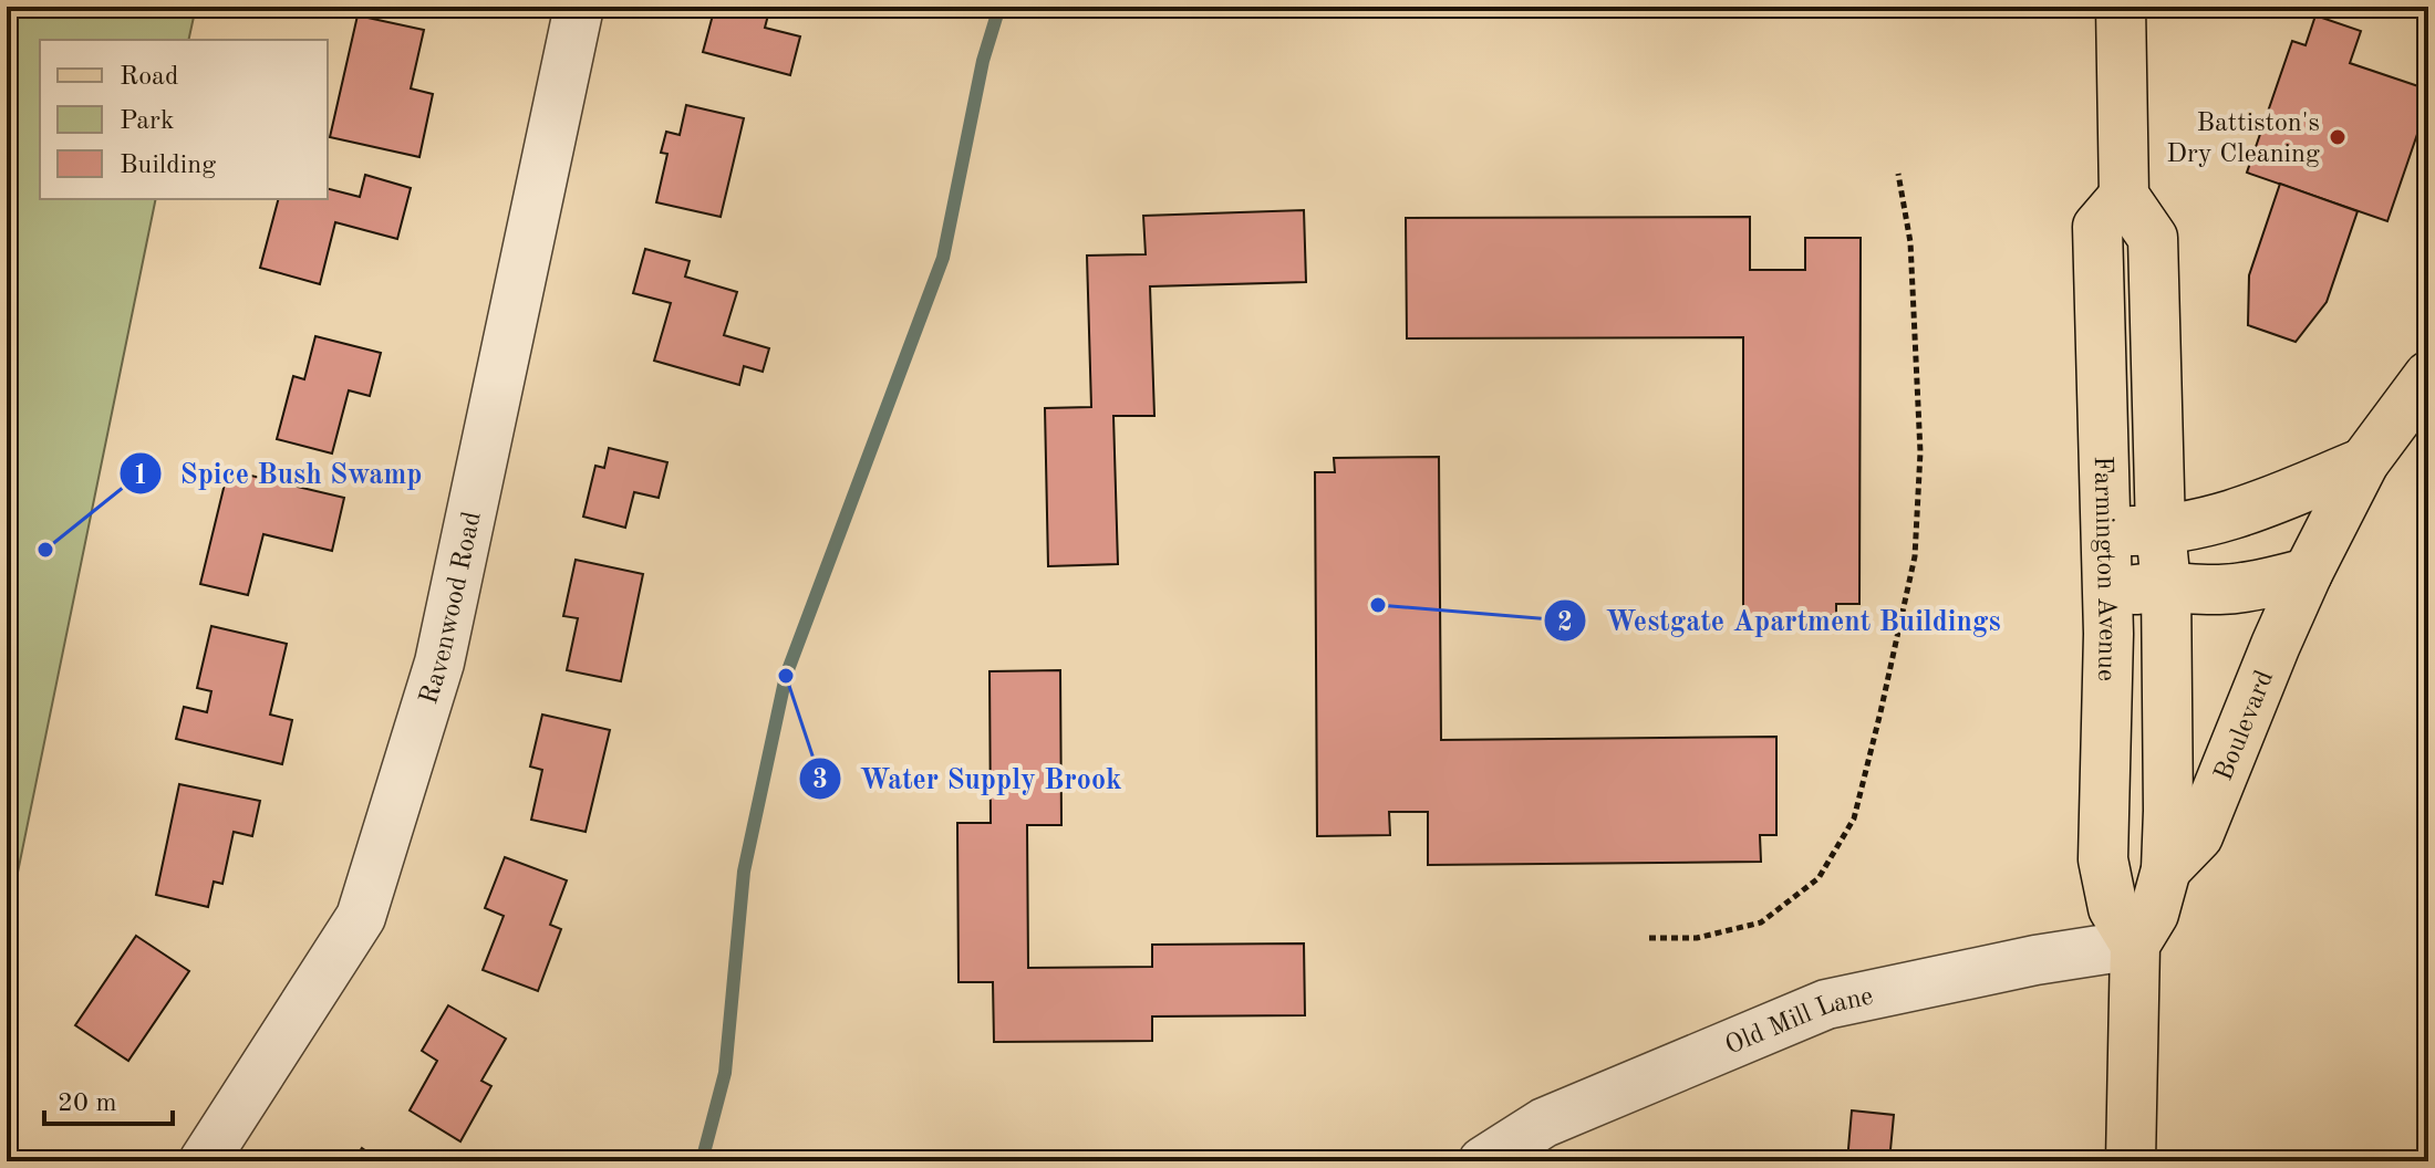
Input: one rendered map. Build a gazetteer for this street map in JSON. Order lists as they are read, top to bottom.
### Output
{
  "streets": {
    "main road": ["Farmington Avenue", "Boulevard"],
    "street": ["Ravenwood Road", "Old Mill Lane"]
  },
  "crossings": [
    ["Farmington Avenue", "Boulevard"],
    ["Farmington Avenue", "Old Mill Lane"]
  ],
  "places": [
    "Battiston's Dry Cleaning",
    "Spice Bush Swamp",
    "Westgate Apartment Buildings",
    "Water Supply Brook"
  ],
  "legend": ["Road", "Park", "Building"],
  "scale_bar": "20 m"
}
